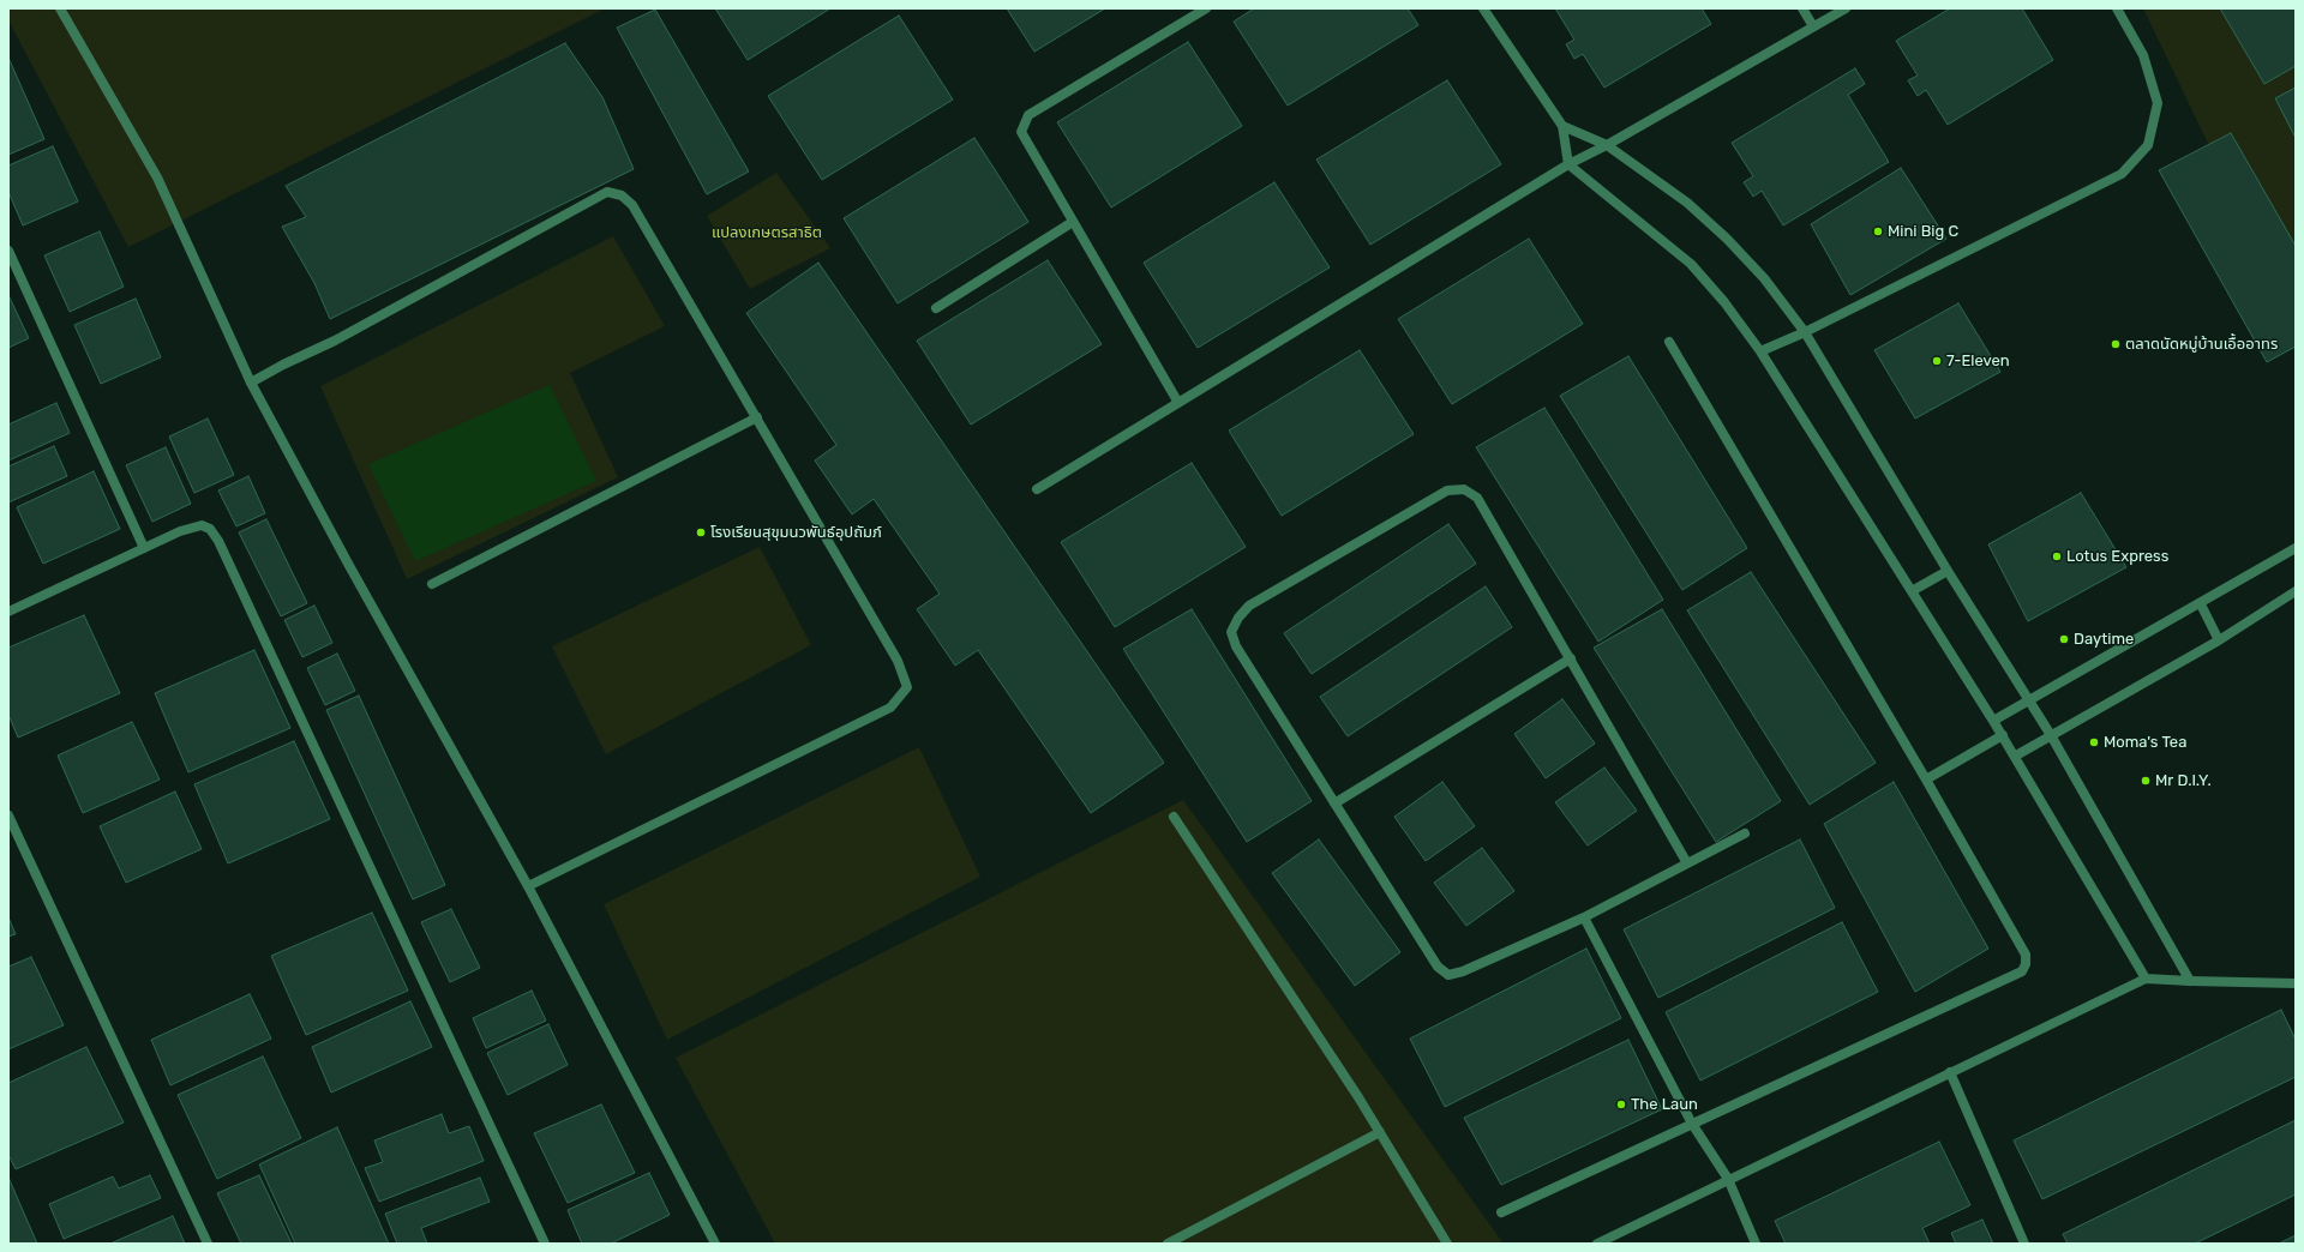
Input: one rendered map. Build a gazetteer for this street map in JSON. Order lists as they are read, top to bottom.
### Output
{
  "parks": ["แปลงเกษตรสาธิต"],
  "places": [
    "Mini Big C",
    "ตลาดนัดหมู่บ้านเอื้ออาทร",
    "7-Eleven",
    "โรงเรียนสุขุมนวพันธ์อุปถัมภ์",
    "Lotus Express",
    "Daytime",
    "Moma's Tea",
    "Mr D.I.Y.",
    "The Laun"
  ]
}
